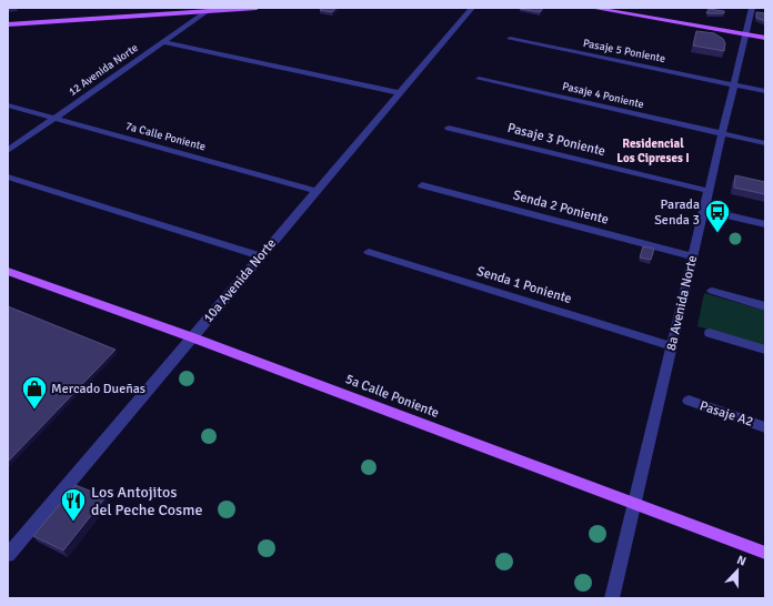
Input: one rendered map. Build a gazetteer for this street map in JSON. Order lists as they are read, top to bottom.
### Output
{
  "streets": {
    "main road": ["5a Calle Poniente"],
    "street": [
      "Pasaje 5 Poniente",
      "12 Avenida Norte",
      "Pasaje 4 Poniente",
      "7a Calle Poniente",
      "Pasaje 3 Poniente",
      "Senda 2 Poniente",
      "10a Avenida Norte",
      "Senda 1 Poniente",
      "8a Avenida Norte",
      "Pasaje A2"
    ]
  },
  "crossings": [
    ["Pasaje 5 Poniente", "8a Avenida Norte"],
    ["12 Avenida Norte", "7a Calle Poniente"],
    ["Pasaje 4 Poniente", "8a Avenida Norte"],
    ["7a Calle Poniente", "10a Avenida Norte"],
    ["Pasaje 3 Poniente", "8a Avenida Norte"],
    ["Senda 2 Poniente", "8a Avenida Norte"],
    ["10a Avenida Norte", "5a Calle Poniente"],
    ["Senda 1 Poniente", "8a Avenida Norte"],
    ["8a Avenida Norte", "5a Calle Poniente"]
  ],
  "districts": ["Residencial Los Cipreses I"],
  "places": {
    "bus stop": ["Parada Senda 3"],
    "shop": ["Mercado Dueñas"],
    "restaurant": ["Los Antojitos del Peche Cosme"]
  },
  "north": "top"
}
